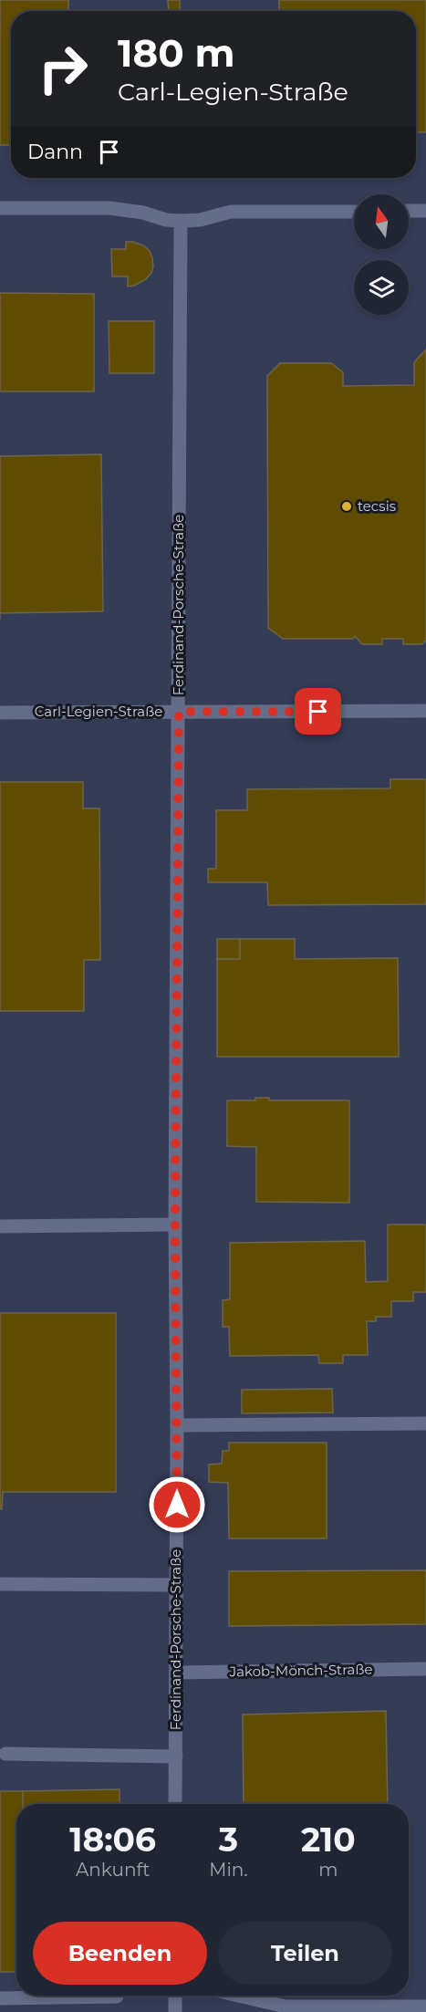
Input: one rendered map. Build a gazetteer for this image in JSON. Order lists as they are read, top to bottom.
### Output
{
  "streets": {
    "street": ["Ferdinand-Porsche-Straße", "Carl-Legien-Straße", "Jakob-Mönch-Straße"]
  },
  "crossings": [
    ["Ferdinand-Porsche-Straße", "Carl-Legien-Straße"],
    ["Ferdinand-Porsche-Straße", "Jakob-Mönch-Straße"]
  ],
  "places": ["tecsis"],
  "north": "top",
  "page": {
    "turn": ["180 m", "Carl-Legien-Straße"],
    "then": "Dann",
    "eta": [
      "18:06",
      "Ankunft",
      "3",
      "Min.",
      "210",
      "m"
    ],
    "buttons": ["Beenden", "Teilen"]
  }
}
